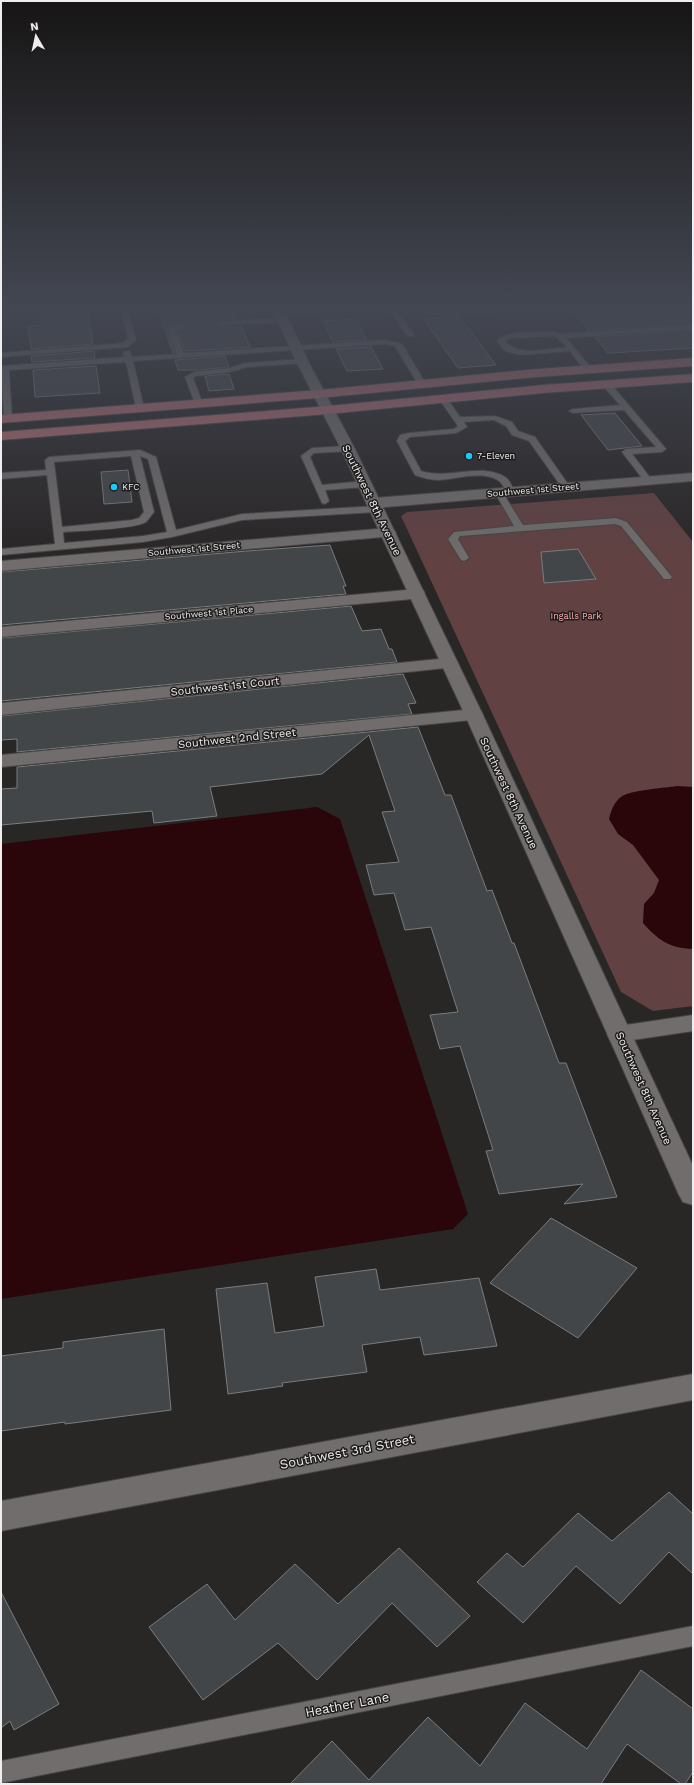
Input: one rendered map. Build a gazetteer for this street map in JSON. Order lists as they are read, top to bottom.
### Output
{
  "streets": {
    "street": [
      "Southwest 1st Street",
      "Southwest 8th Avenue",
      "Southwest 1st Place",
      "Southwest 1st Court",
      "Southwest 2nd Street",
      "Southwest 3rd Street"
    ],
    "lane": ["Heather Lane"]
  },
  "crossings": [
    ["Southwest 1st Street", "Southwest 8th Avenue"],
    ["Southwest 8th Avenue", "Southwest 1st Place"],
    ["Southwest 8th Avenue", "Southwest 1st Court"],
    ["Southwest 8th Avenue", "Southwest 2nd Street"]
  ],
  "parks": ["Ingalls Park"],
  "places": ["7-Eleven", "KFC"],
  "north": "top"
}
